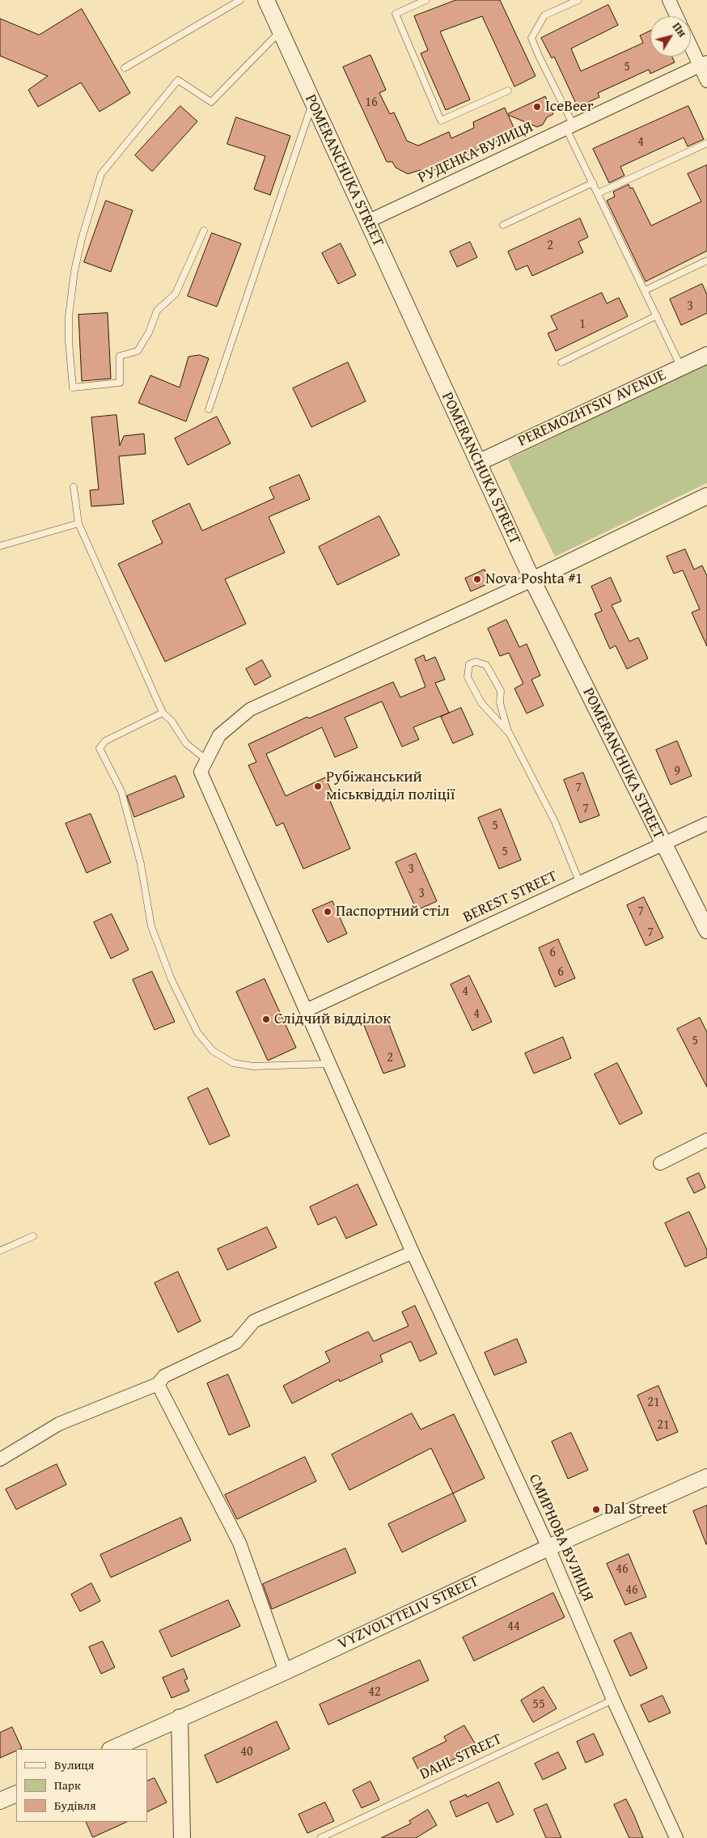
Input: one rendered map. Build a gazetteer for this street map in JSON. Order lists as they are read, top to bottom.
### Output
{
  "streets": {
    "street": [
      "РУДЕНКА ВУЛИЦЯ",
      "POMERANCHUKA STREET",
      "PEREMOZHTSIV AVENUE",
      "BEREST STREET",
      "СМИРНОВА ВУЛИЦЯ",
      "VYZVOLYTELIV STREET"
    ],
    "lane": ["DAHL STREET"]
  },
  "crossings": [
    ["РУДЕНКА ВУЛИЦЯ", "POMERANCHUKA STREET"],
    ["POMERANCHUKA STREET", "PEREMOZHTSIV AVENUE"],
    ["POMERANCHUKA STREET", "BEREST STREET"],
    ["BEREST STREET", "СМИРНОВА ВУЛИЦЯ"],
    ["СМИРНОВА ВУЛИЦЯ", "VYZVOLYTELIV STREET"],
    ["СМИРНОВА ВУЛИЦЯ", "DAHL STREET"]
  ],
  "places": [
    "IceBeer",
    "Nova Poshta #1",
    "Рубіжанський міськвідділ поліції",
    "Паспортний стіл",
    "Слідчий відділок",
    "Dal Street"
  ],
  "house_numbers": [
    "5",
    "16",
    "4",
    "2",
    "3",
    "1",
    "9",
    "7",
    "7",
    "5",
    "5",
    "3",
    "3",
    "7",
    "7",
    "6",
    "6",
    "4",
    "4",
    "5",
    "2",
    "21",
    "21",
    "46",
    "46",
    "44",
    "42",
    "55",
    "40"
  ],
  "legend": ["Вулиця", "Парк", "Будівля"],
  "north": "top right"
}
